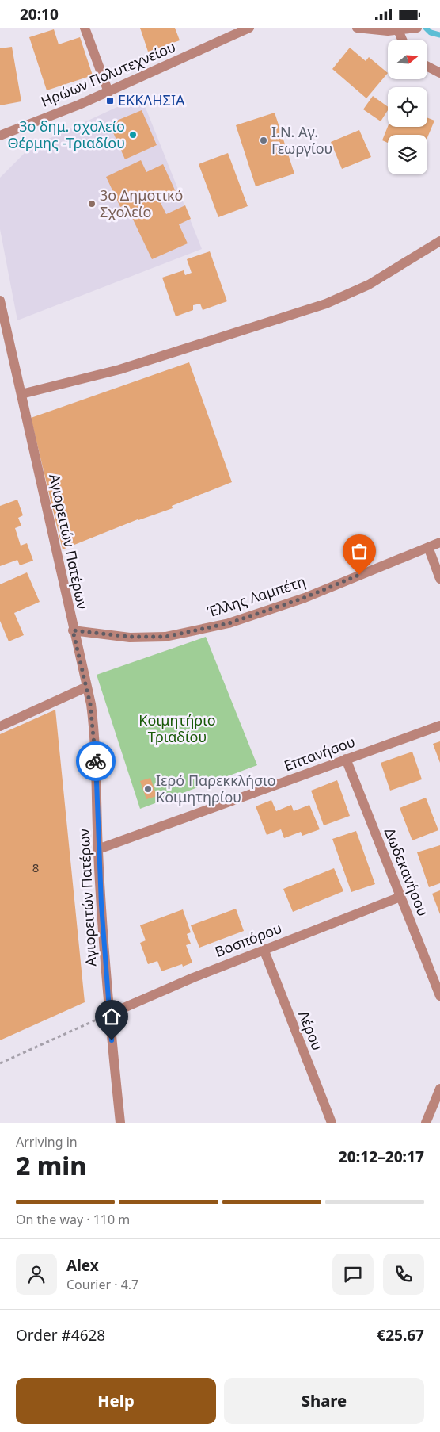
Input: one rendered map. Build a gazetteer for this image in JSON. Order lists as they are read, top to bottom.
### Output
{
  "streets": {
    "street": [
      "Ηρώων Πολυτεχνείου",
      "Αγιορειτών Πατέρων",
      "Έλλης Λαμπέτη",
      "Επτανήσου",
      "Δωδεκανήσου",
      "Βοσπόρου",
      "Λέρου"
    ]
  },
  "crossings": [
    ["Αγιορειτών Πατέρων", "Έλλης Λαμπέτη"],
    ["Αγιορειτών Πατέρων", "Επτανήσου"],
    ["Αγιορειτών Πατέρων", "Βοσπόρου"],
    ["Επτανήσου", "Δωδεκανήσου"],
    ["Δωδεκανήσου", "Βοσπόρου"],
    ["Βοσπόρου", "Λέρου"]
  ],
  "parks": ["Κοιμητήριο Τριαδίου"],
  "places": {
    "transit": ["ΕΚΚΛΗΣΙΑ"],
    "other": [
      "3ο δημ. σχολείο Θέρμης -Τριαδίου",
      "Ι.Ν. Αγ. Γεωργίου",
      "3ο Δημοτικό Σχολείο",
      "Ιερό Παρεκκλήσιο Κοιμητηρίου"
    ]
  },
  "house_numbers": ["8"],
  "north": "right",
  "page": {
    "status": "20:10",
    "heading": ["2 min", "Arriving in", "20:12–20:17"],
    "panel": [
      "Alex",
      "Courier · 4.7",
      "Order #4628",
      "€25.67"
    ],
    "bar": "On the way · 110 m",
    "buttons": ["Help", "Share"]
  }
}
